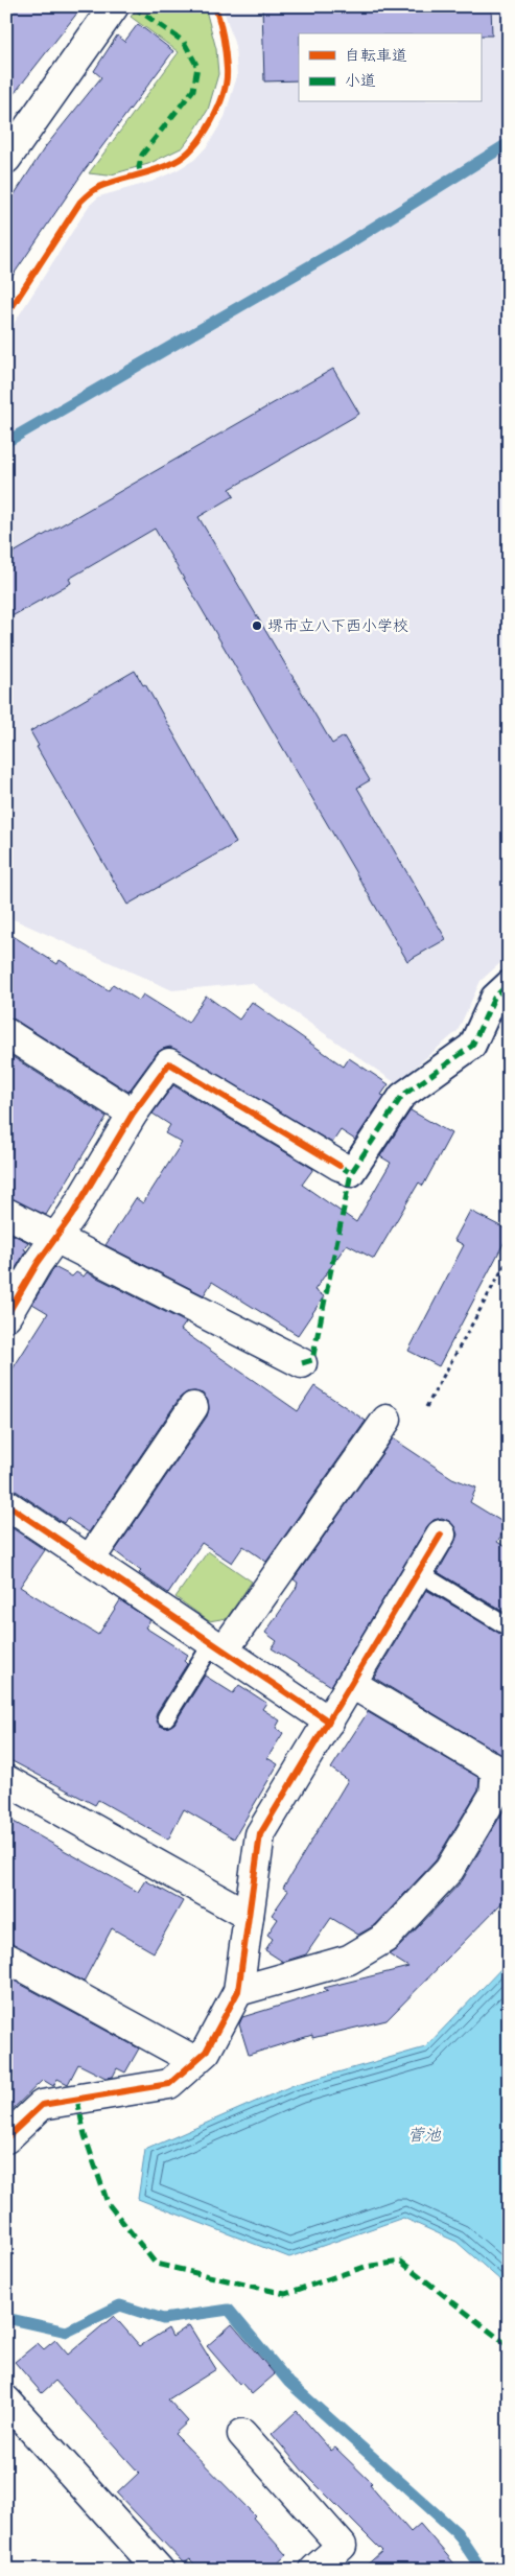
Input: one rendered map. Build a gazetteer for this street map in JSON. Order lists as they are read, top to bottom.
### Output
{
  "water": ["菅池"],
  "places": ["堺市立八下西小学校"],
  "legend": ["自転車道", "小道"]
}
